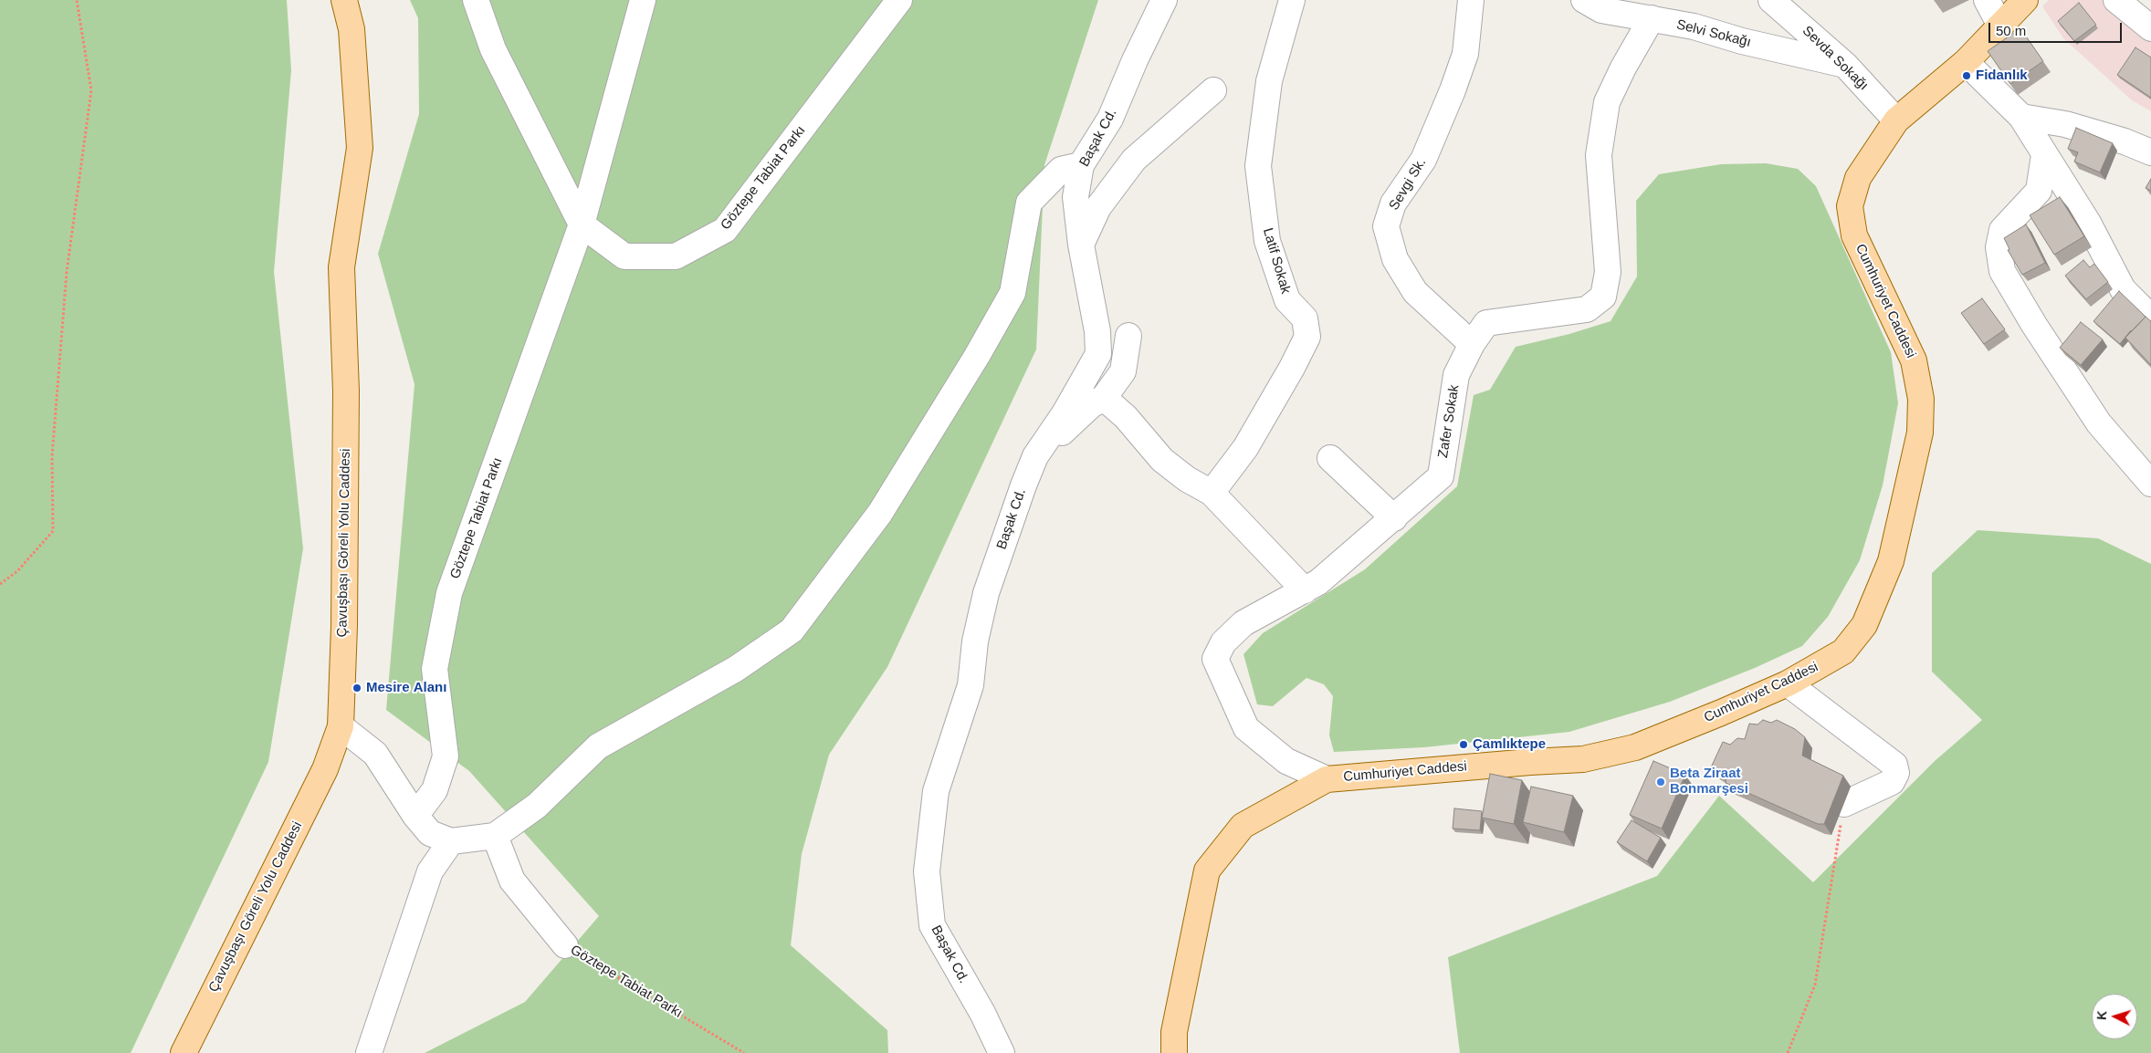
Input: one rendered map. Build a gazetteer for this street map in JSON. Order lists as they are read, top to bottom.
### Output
{
  "streets": {
    "main road": ["Cumhuriyet Caddesi", "Çavuşbaşı Göreli Yolu Caddesi"],
    "street": [
      "Selvi Sokağı",
      "Sevda Sokağı",
      "Başak Cd.",
      "Göztepe Tabiat Parkı",
      "Sevgi Sk.",
      "Latif Sokak",
      "Zafer Sokak"
    ]
  },
  "crossings": [
    ["Selvi Sokağı", "Sevda Sokağı"],
    ["Selvi Sokağı", "Zafer Sokak"],
    ["Sevda Sokağı", "Cumhuriyet Caddesi"],
    ["Sevgi Sk.", "Zafer Sokak"],
    ["Cumhuriyet Caddesi", "Zafer Sokak"]
  ],
  "places": [
    "Fidanlık",
    "Mesire Alanı",
    "Çamlıktepe",
    "Beta Ziraat Bonmarşesi"
  ],
  "scale_bar": "50 m",
  "north": "left"
}
